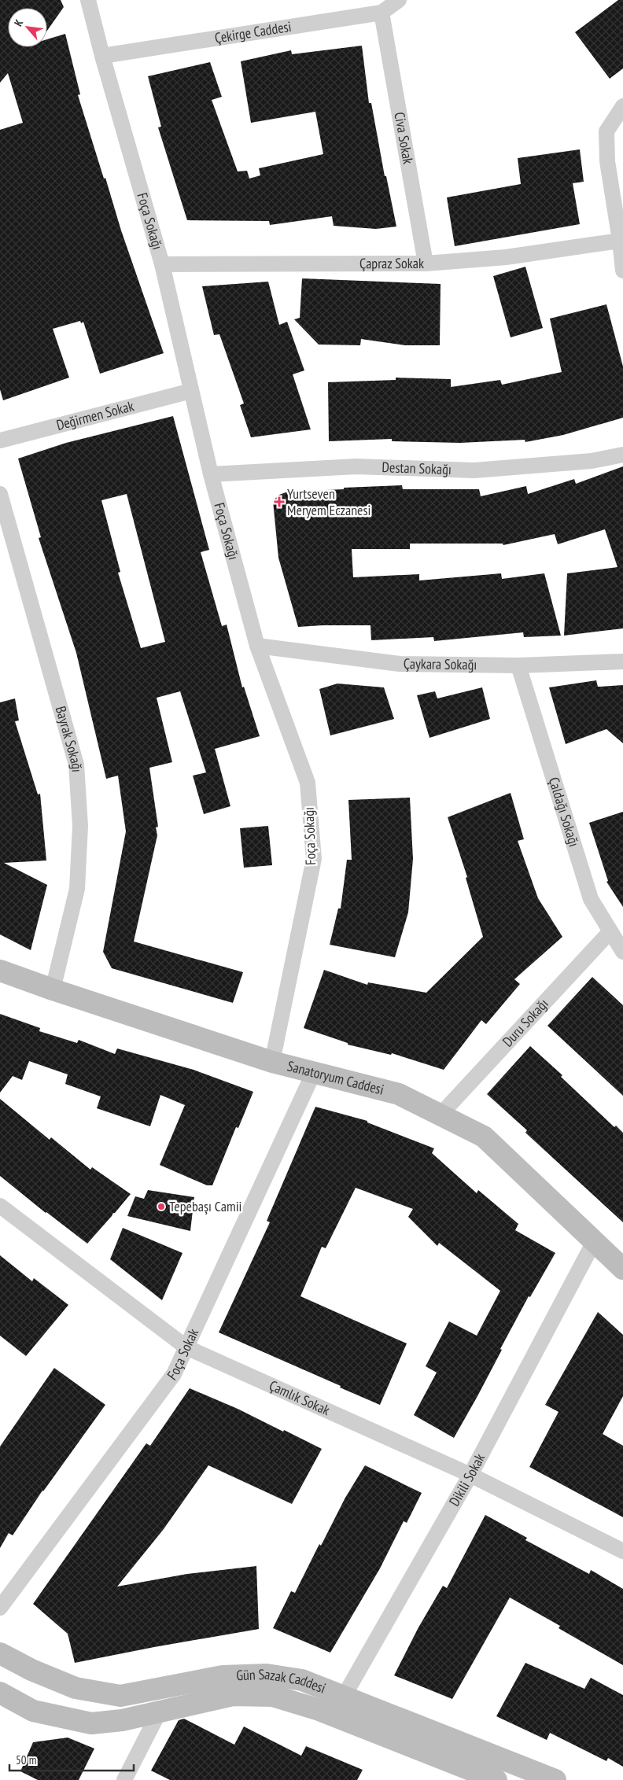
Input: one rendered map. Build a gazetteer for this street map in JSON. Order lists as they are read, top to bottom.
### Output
{
  "streets": {
    "main road": ["Sanatoryum Caddesi", "Gün Sazak Caddesi"],
    "street": [
      "Çekirge Caddesi",
      "Civa Sokak",
      "Foça Sokağı",
      "Çapraz Sokak",
      "Değirmen Sokak",
      "Destan Sokağı",
      "Çaykara Sokağı",
      "Bayrak Sokağı",
      "Çaldağı Sokağı",
      "Duru Sokağı",
      "Foça Sokak",
      "Çamlık Sokak",
      "Dikili Sokak"
    ]
  },
  "crossings": [
    ["Çekirge Caddesi", "Civa Sokak"],
    ["Çekirge Caddesi", "Foça Sokağı"],
    ["Civa Sokak", "Çapraz Sokak"],
    ["Foça Sokağı", "Çapraz Sokak"],
    ["Foça Sokağı", "Değirmen Sokak"],
    ["Foça Sokağı", "Destan Sokağı"],
    ["Foça Sokağı", "Çaykara Sokağı"],
    ["Foça Sokağı", "Sanatoryum Caddesi"],
    ["Çaykara Sokağı", "Çaldağı Sokağı"],
    ["Bayrak Sokağı", "Sanatoryum Caddesi"],
    ["Çaldağı Sokağı", "Duru Sokağı"],
    ["Duru Sokağı", "Sanatoryum Caddesi"],
    ["Sanatoryum Caddesi", "Foça Sokak"],
    ["Sanatoryum Caddesi", "Dikili Sokak"],
    ["Foça Sokak", "Çamlık Sokak"],
    ["Çamlık Sokak", "Dikili Sokak"],
    ["Dikili Sokak", "Gün Sazak Caddesi"]
  ],
  "places": {
    "health": ["Yurtseven Meryem Eczanesi"],
    "other": ["Tepebaşı Camii"]
  },
  "scale_bar": "50 m",
  "north": "top left"
}
